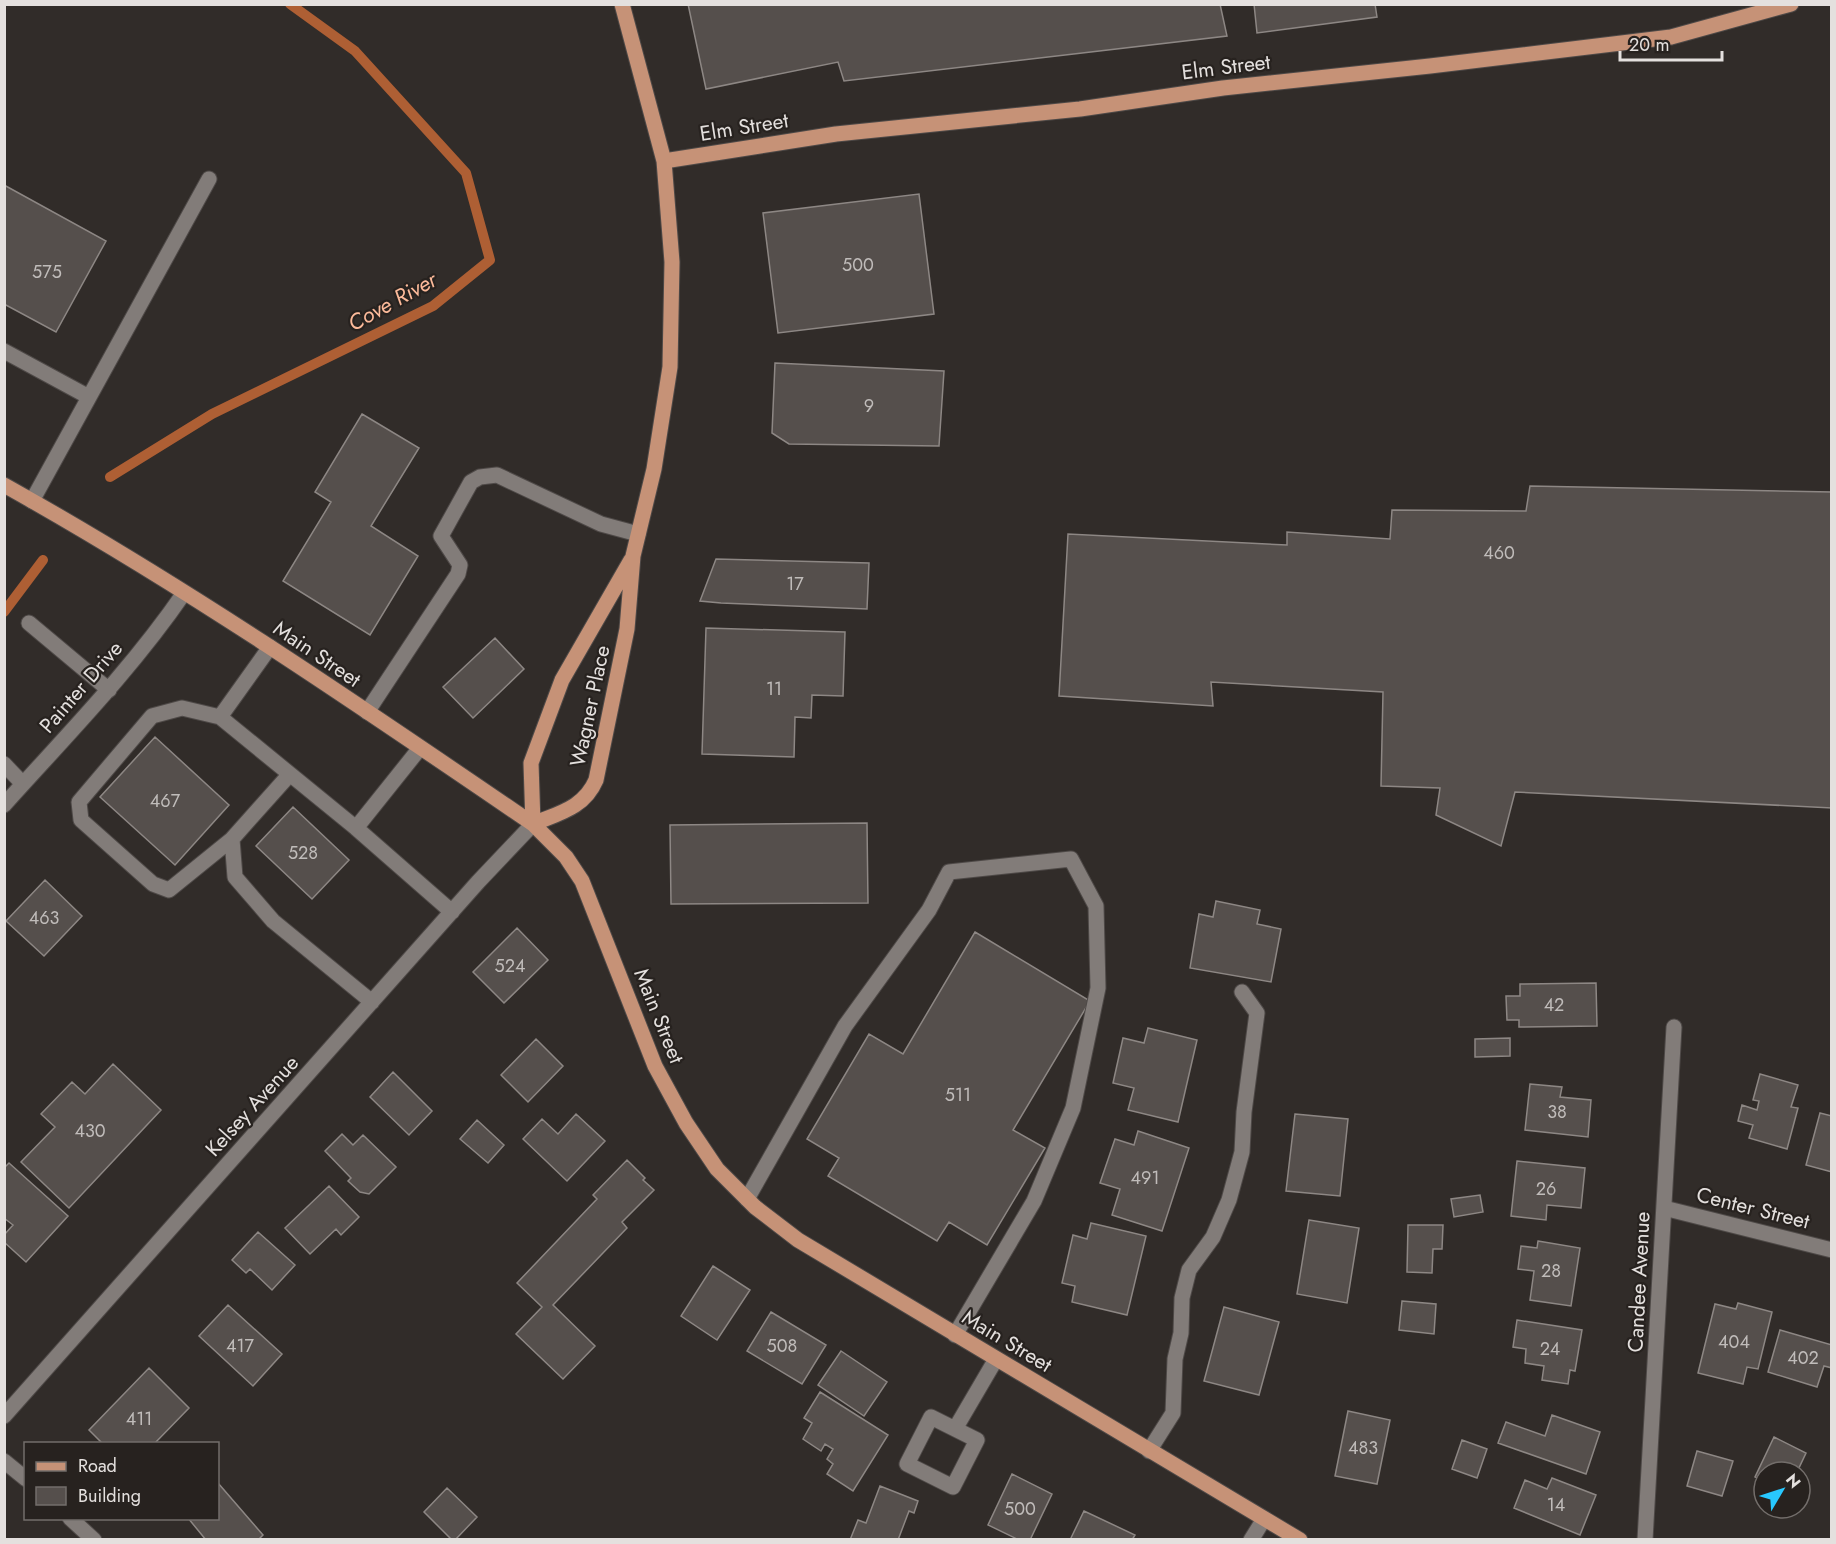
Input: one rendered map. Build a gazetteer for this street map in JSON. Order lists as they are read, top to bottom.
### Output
{
  "streets": {
    "main road": ["Elm Street", "Main Street", "Wagner Place"],
    "street": [
      "Painter Drive",
      "Kelsey Avenue",
      "Center Street",
      "Candee Avenue"
    ]
  },
  "crossings": [
    ["Elm Street", "Wagner Place"],
    ["Main Street", "Painter Drive"],
    ["Main Street", "Wagner Place"],
    ["Main Street", "Kelsey Avenue"],
    ["Wagner Place", "Kelsey Avenue"],
    ["Center Street", "Candee Avenue"]
  ],
  "water": ["Cove River"],
  "house_numbers": [
    "500",
    "575",
    "9",
    "460",
    "17",
    "11",
    "467",
    "528",
    "463",
    "524",
    "42",
    "511",
    "38",
    "430",
    "491",
    "26",
    "28",
    "404",
    "417",
    "508",
    "24",
    "402",
    "411",
    "483",
    "14",
    "500"
  ],
  "legend": ["Road", "Building"],
  "scale_bar": "20 m",
  "north": "top right"
}
